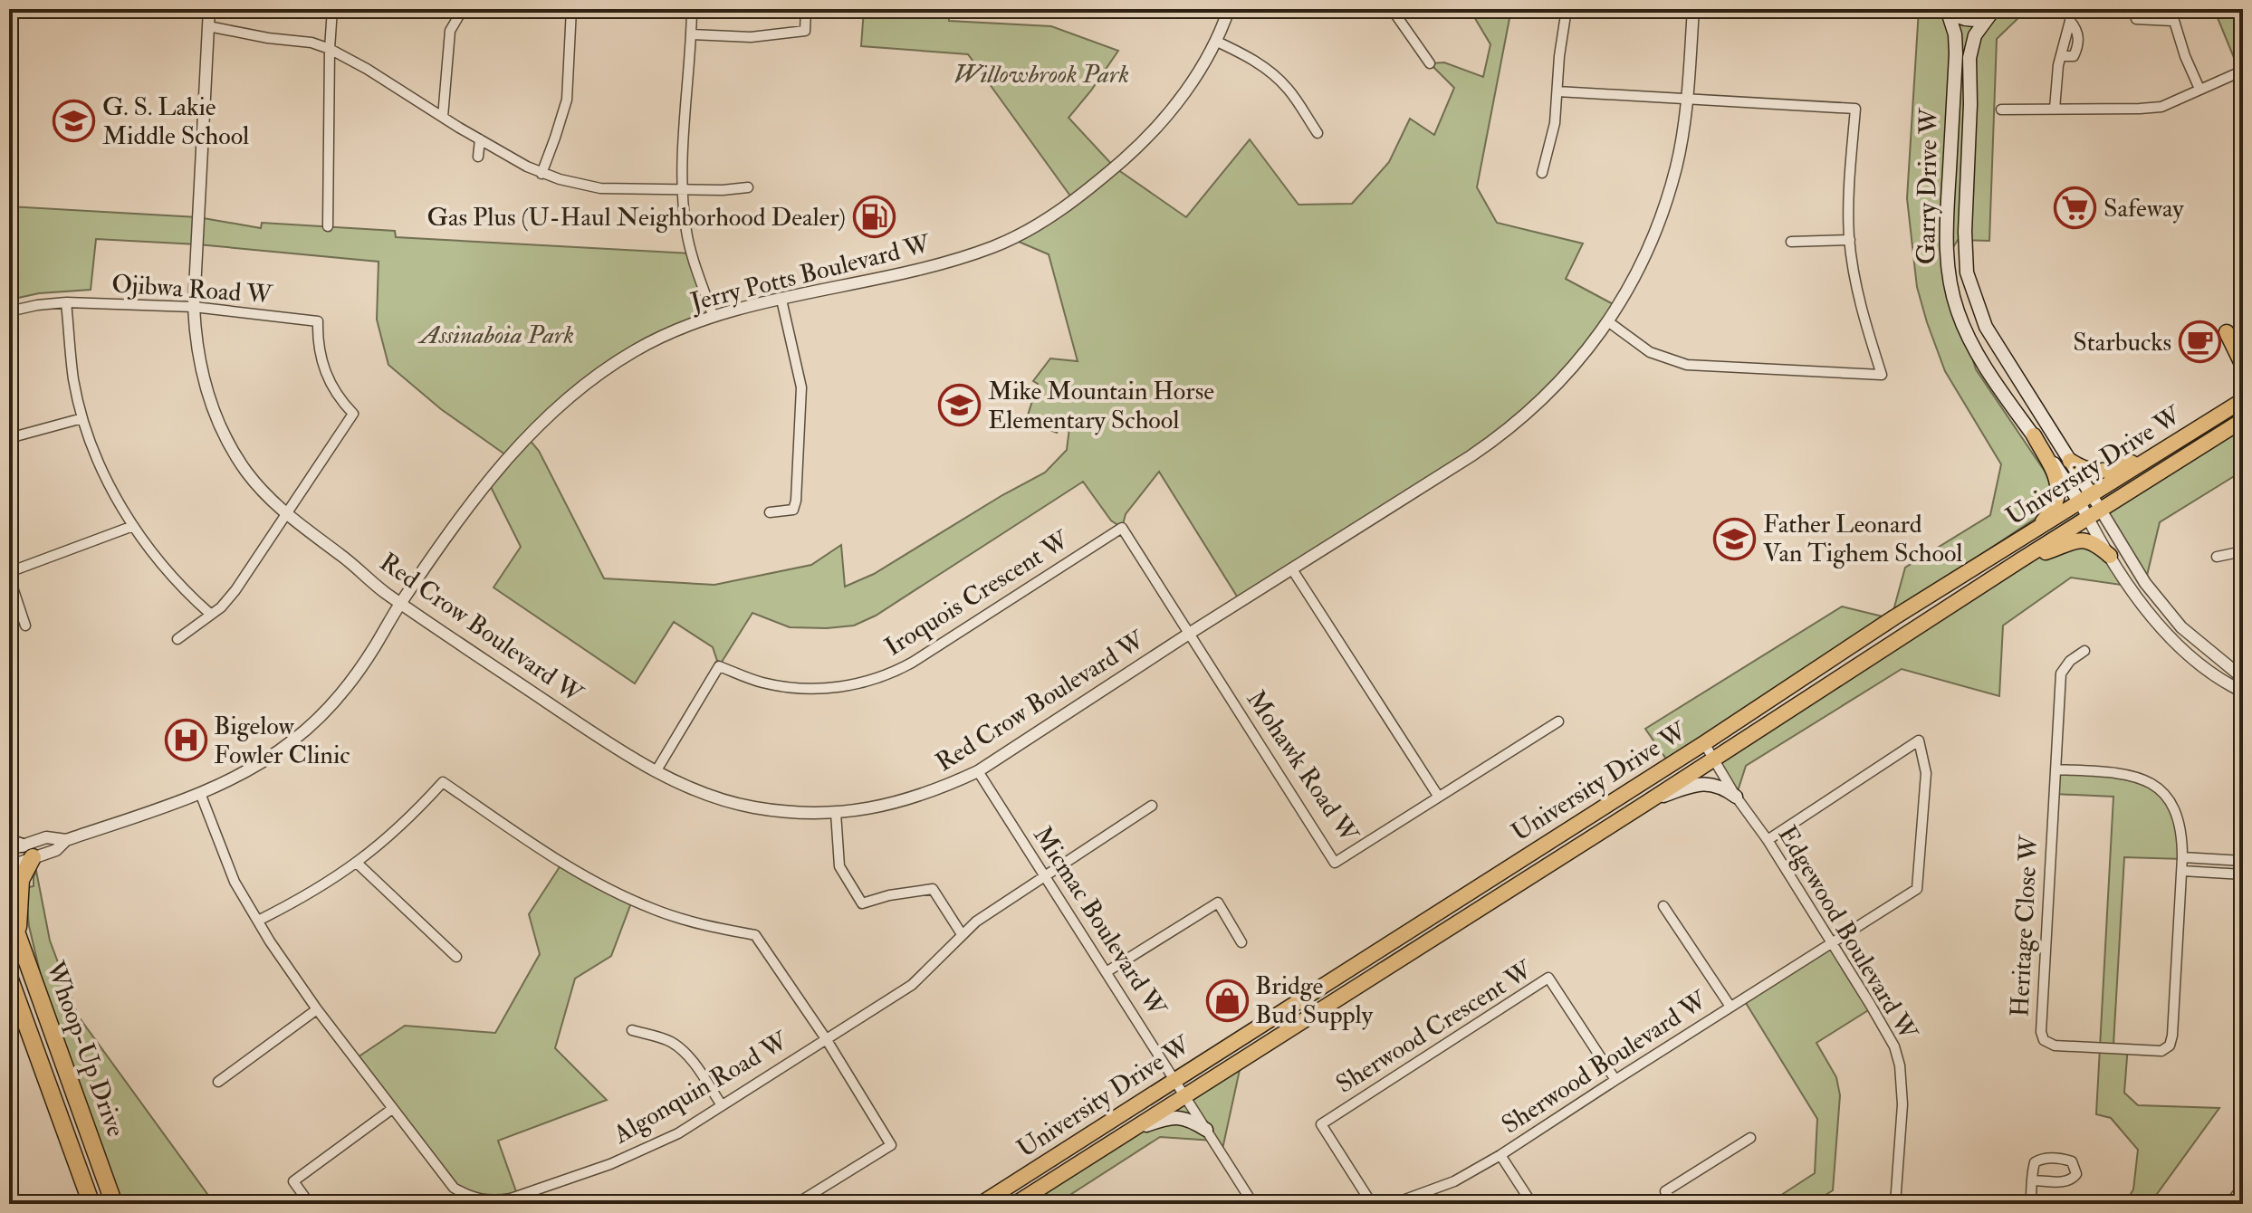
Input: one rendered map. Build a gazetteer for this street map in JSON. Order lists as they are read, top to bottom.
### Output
{
  "streets": {
    "highway": ["Whoop-Up Drive"],
    "main road": ["Garry Drive W", "University Drive W"],
    "street": [
      "Jerry Potts Boulevard W",
      "Ojibwa Road W",
      "Iroquois Crescent W",
      "Red Crow Boulevard W",
      "Mohawk Road W",
      "Micmac Boulevard W",
      "Heritage Close W",
      "Edgewood Boulevard W",
      "Sherwood Crescent W",
      "Sherwood Boulevard W",
      "Algonquin Road W"
    ]
  },
  "crossings": [
    ["Garry Drive W", "University Drive W"],
    ["Jerry Potts Boulevard W", "Red Crow Boulevard W"],
    ["Jerry Potts Boulevard W", "Algonquin Road W"],
    ["Ojibwa Road W", "Red Crow Boulevard W"],
    ["University Drive W", "Micmac Boulevard W"],
    ["University Drive W", "Edgewood Boulevard W"],
    ["Iroquois Crescent W", "Red Crow Boulevard W"],
    ["Iroquois Crescent W", "Mohawk Road W"],
    ["Red Crow Boulevard W", "Mohawk Road W"],
    ["Red Crow Boulevard W", "Micmac Boulevard W"],
    ["Micmac Boulevard W", "Algonquin Road W"],
    ["Edgewood Boulevard W", "Sherwood Boulevard W"],
    ["Sherwood Crescent W", "Sherwood Boulevard W"]
  ],
  "parks": ["Willowbrook Park", "Assinaboia Park"],
  "places": {
    "school or university": ["G. S. Lakie Middle School", "Mike Mountain Horse Elementary School", "Father Leonard Van Tighem School"],
    "supermarket": ["Safeway"],
    "fuel station": ["Gas Plus (U-Haul Neighborhood Dealer)"],
    "cafe": ["Starbucks"],
    "hospital": ["Bigelow Fowler Clinic"],
    "shop": ["Bridge Bud Supply"]
  }
}
